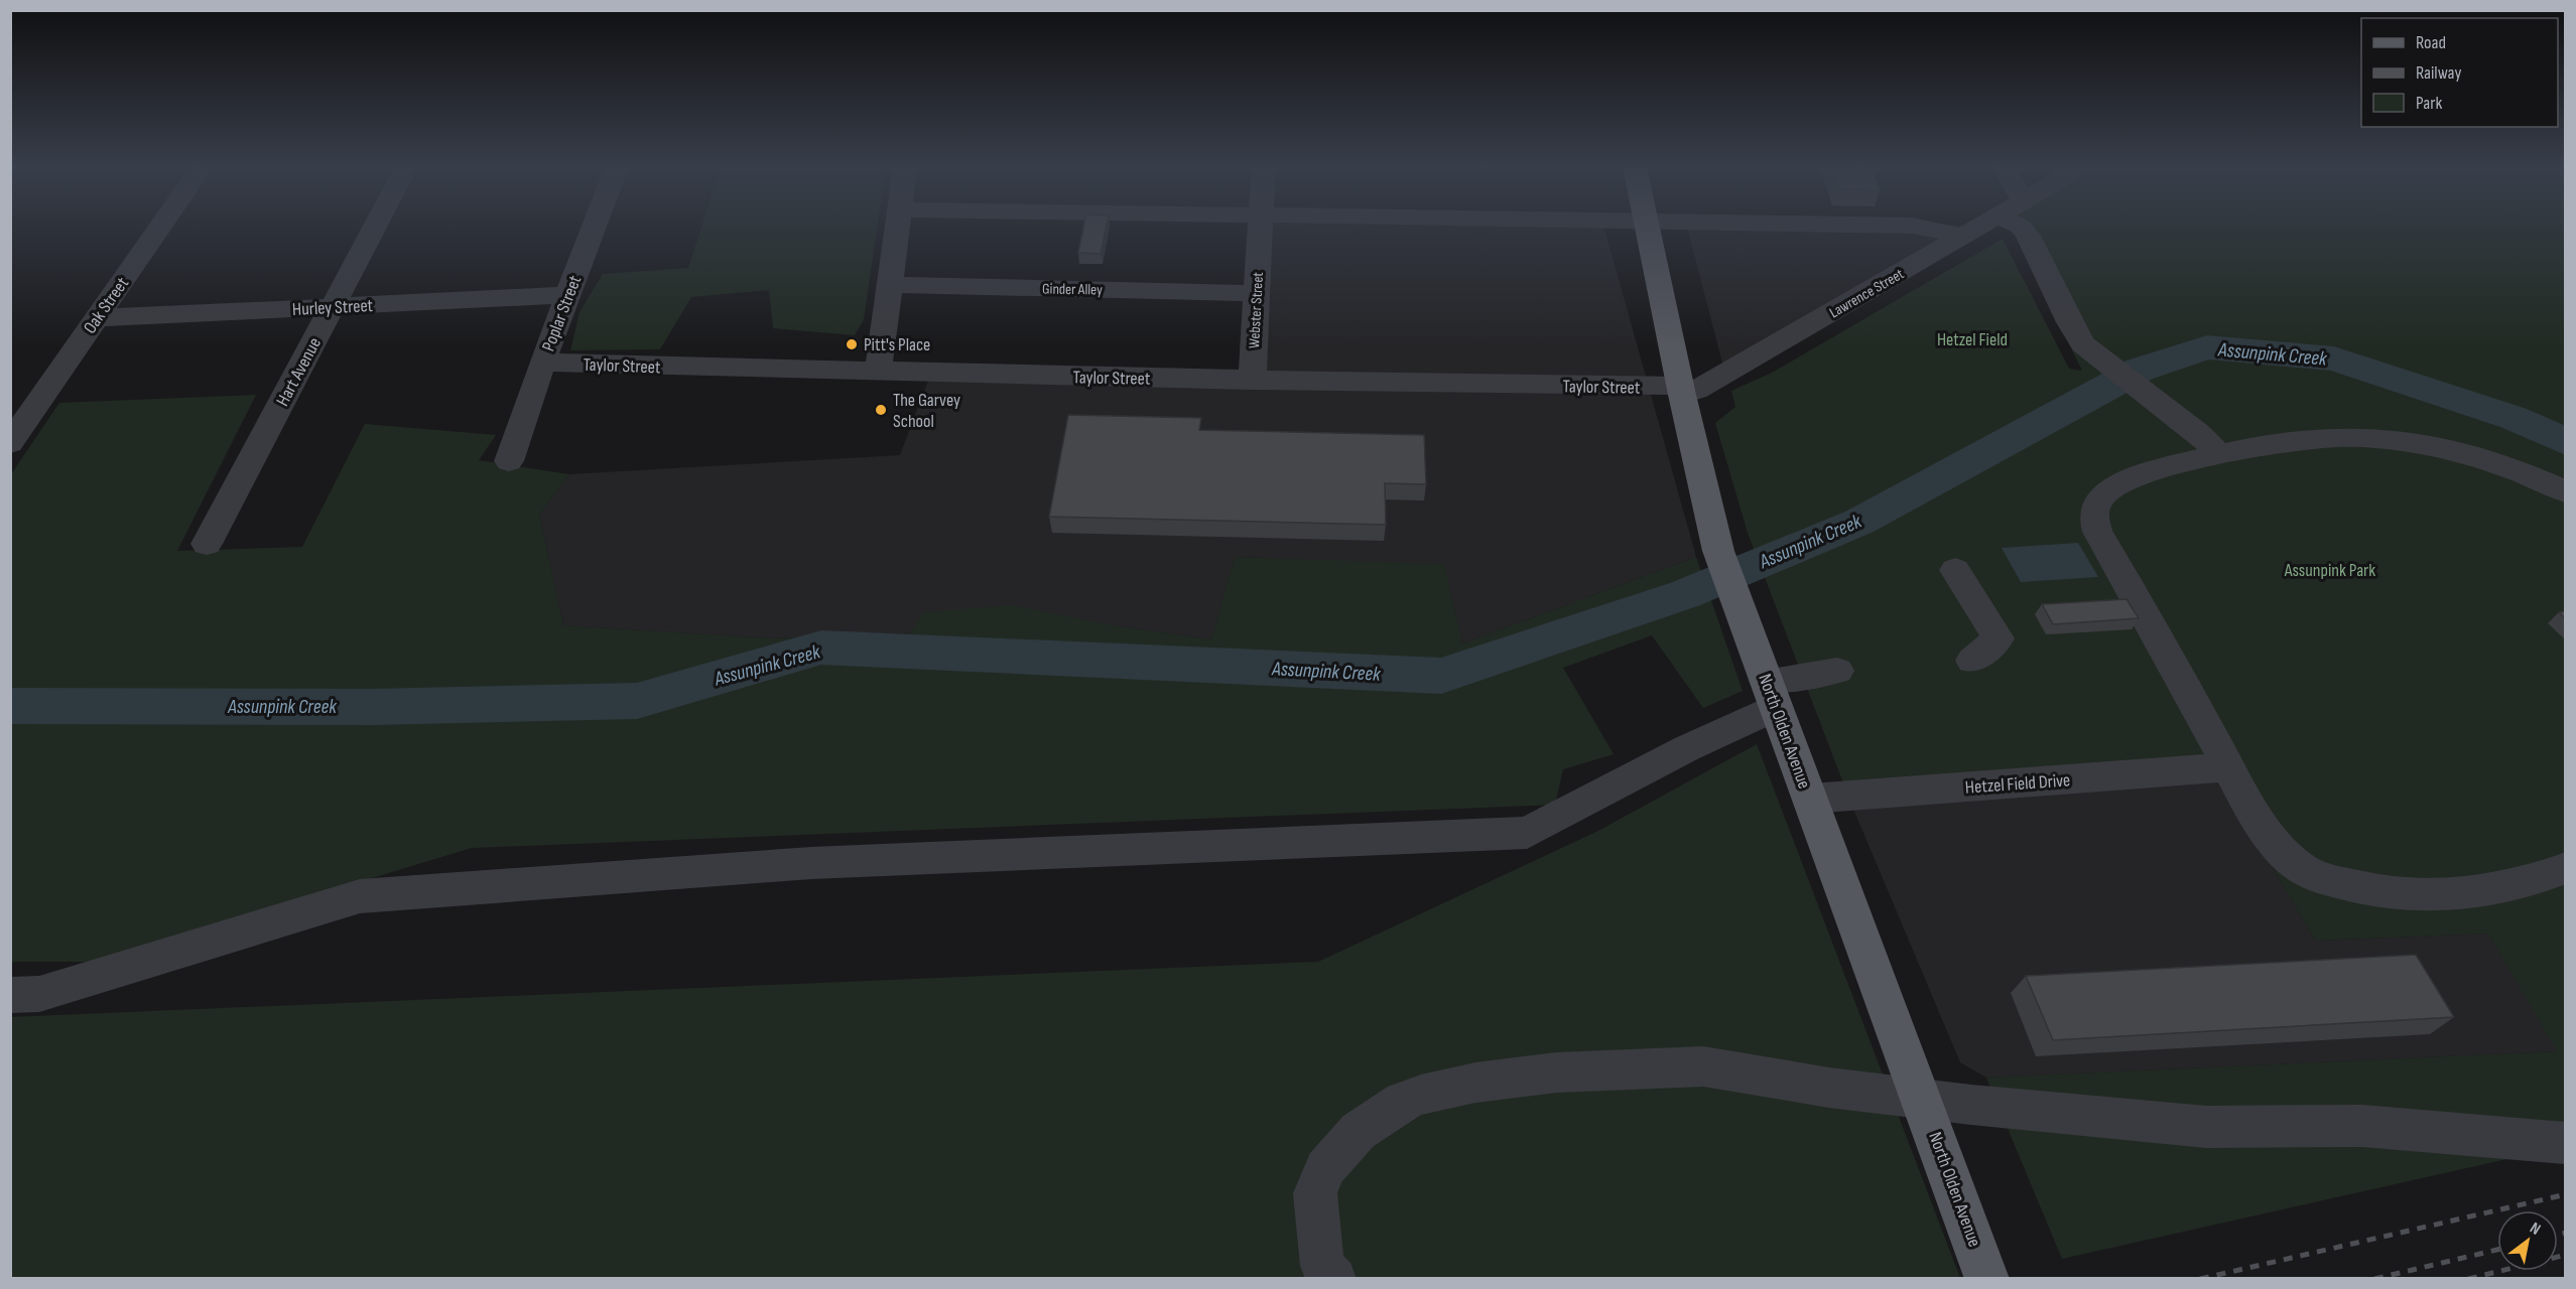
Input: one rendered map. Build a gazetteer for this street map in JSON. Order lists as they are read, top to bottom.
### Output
{
  "streets": {
    "main road": ["North Olden Avenue"],
    "street": [
      "Ginder Alley",
      "Lawrence Street",
      "Oak Street",
      "Hurley Street",
      "Webster Street",
      "Poplar Street",
      "Taylor Street",
      "Hart Avenue",
      "Hetzel Field Drive"
    ]
  },
  "crossings": [
    ["Ginder Alley", "Webster Street"],
    ["Lawrence Street", "Taylor Street"],
    ["Lawrence Street", "North Olden Avenue"],
    ["Oak Street", "Hurley Street"],
    ["Hurley Street", "Poplar Street"],
    ["Hurley Street", "Hart Avenue"],
    ["Webster Street", "Taylor Street"],
    ["Poplar Street", "Taylor Street"],
    ["Taylor Street", "North Olden Avenue"],
    ["North Olden Avenue", "Hetzel Field Drive"]
  ],
  "water": ["Assunpink Creek"],
  "parks": ["Hetzel Field", "Assunpink Park"],
  "places": ["Pitt's Place", "The Garvey School"],
  "legend": ["Road", "Railway", "Park"],
  "north": "top right"
}
